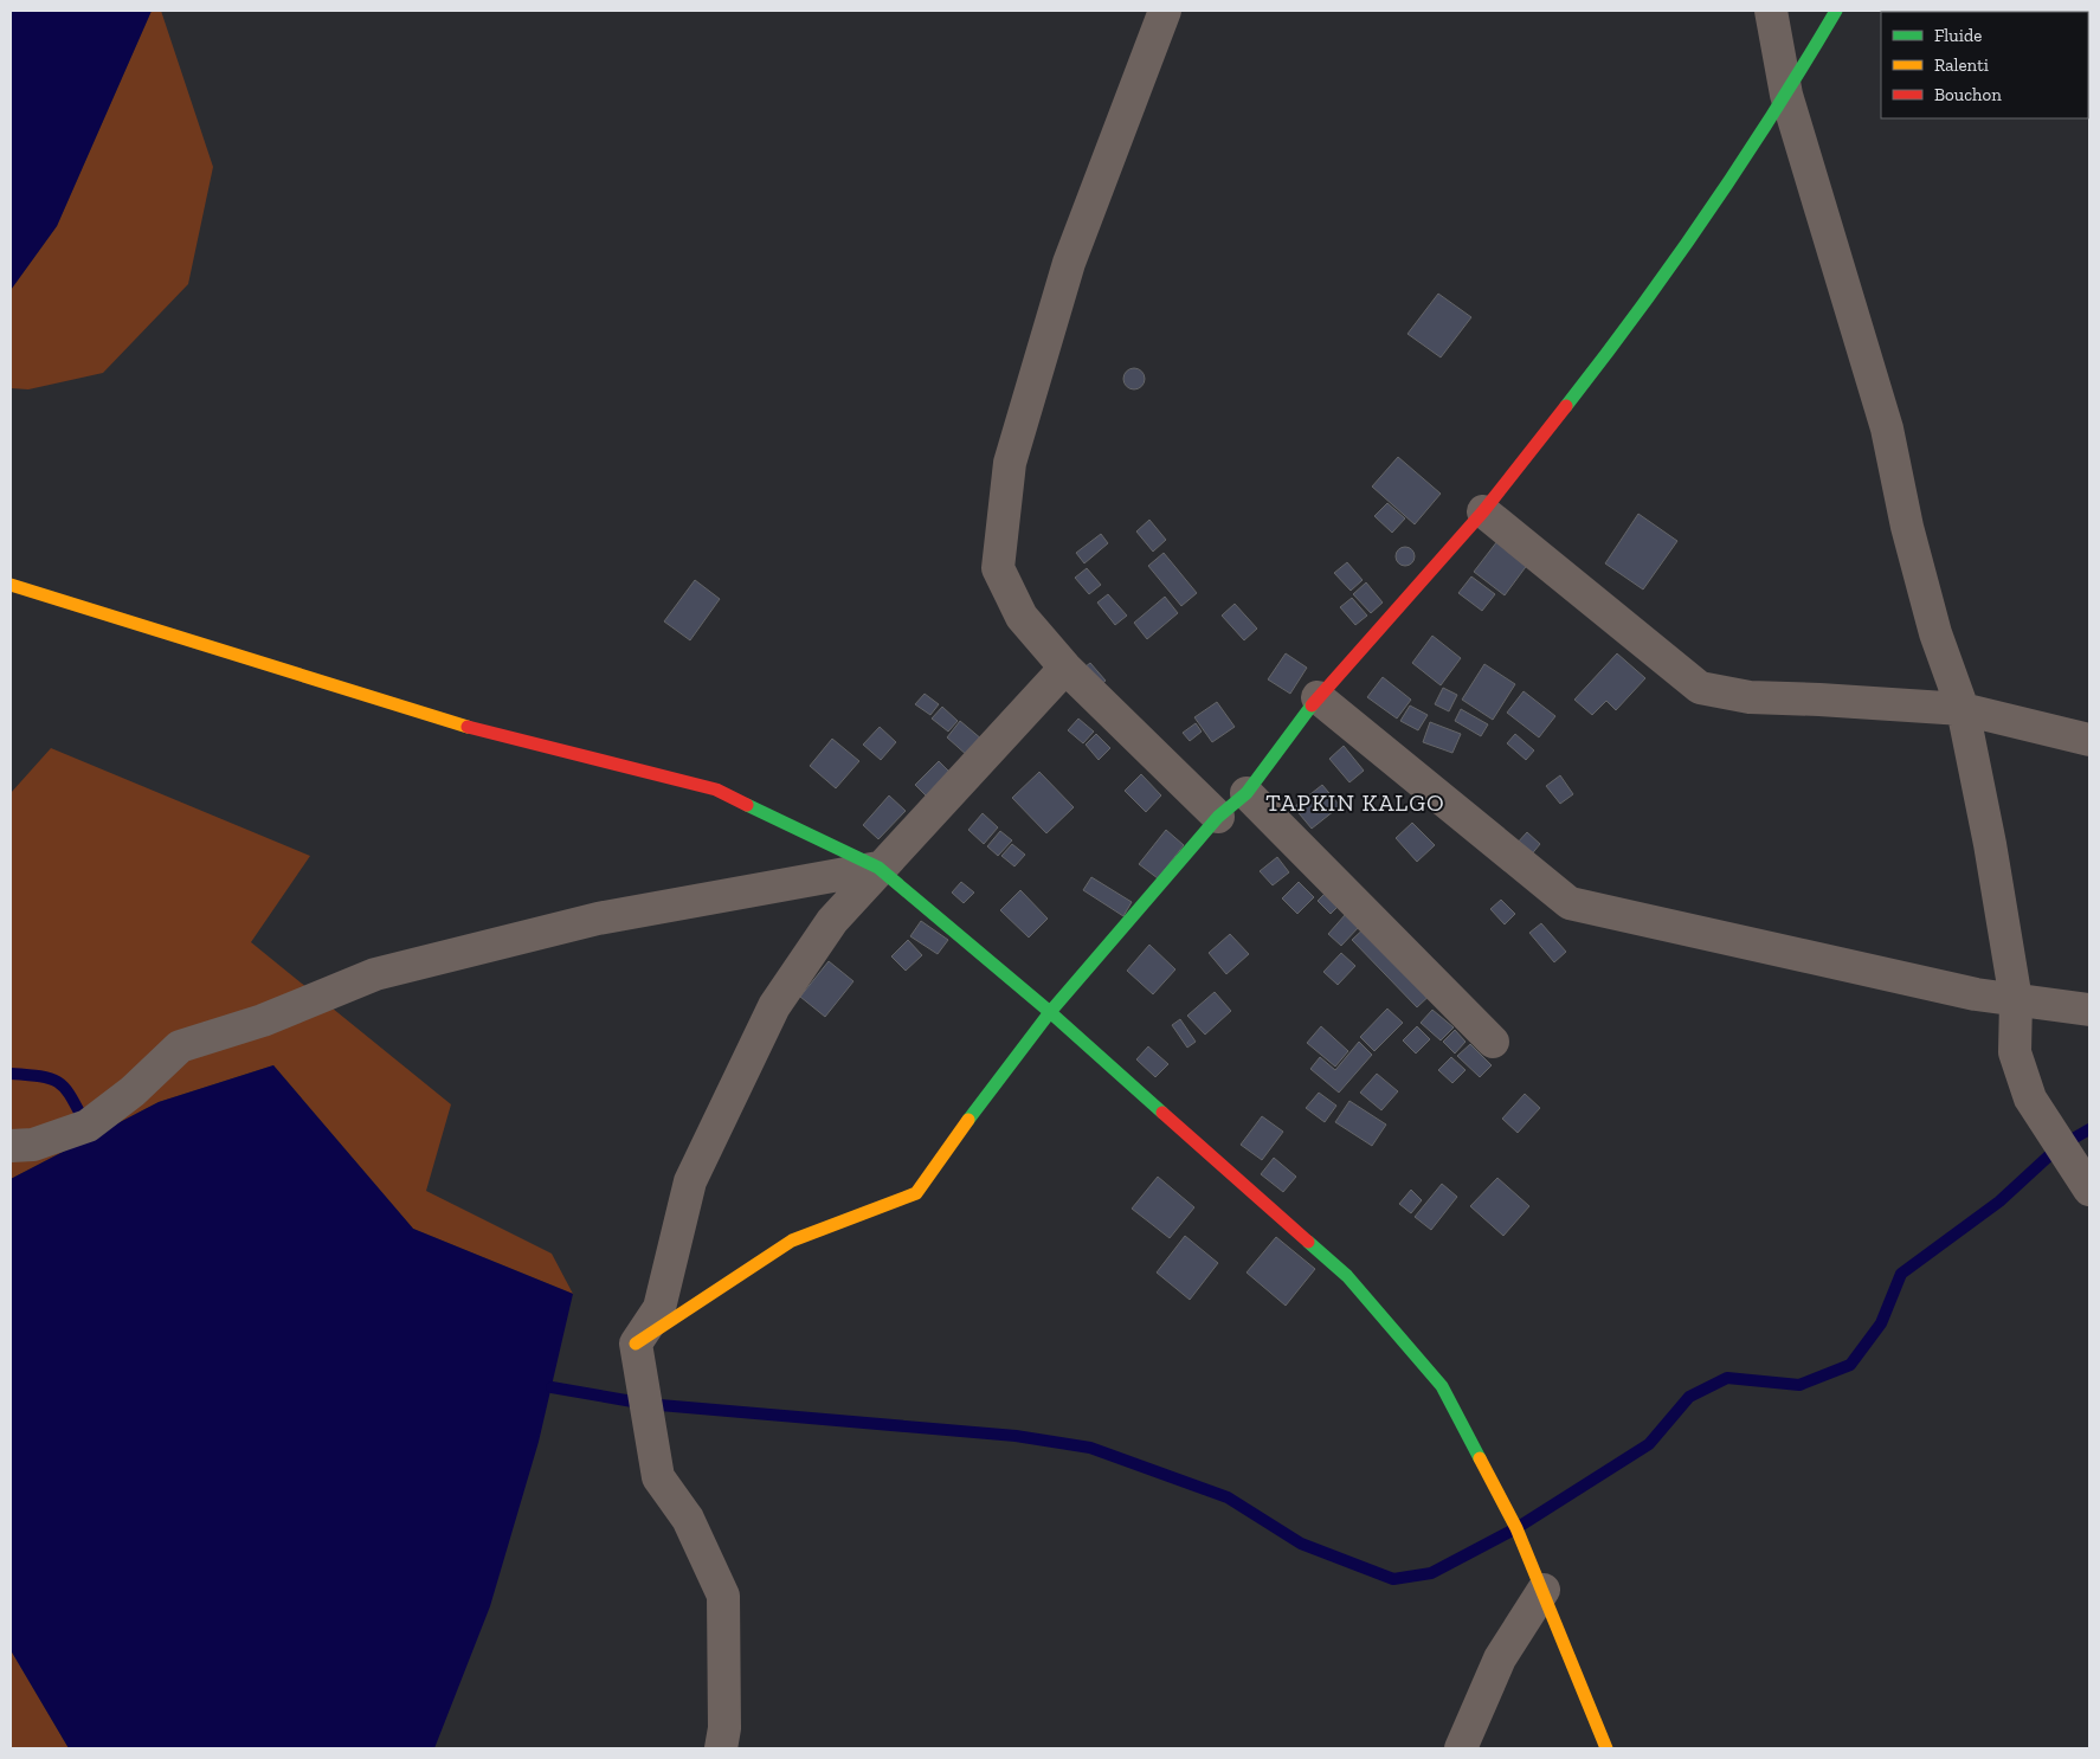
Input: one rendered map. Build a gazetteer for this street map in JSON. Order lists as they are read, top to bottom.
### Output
{
  "districts": ["TAPKIN KALGO"],
  "legend": ["Fluide", "Ralenti", "Bouchon"]
}
